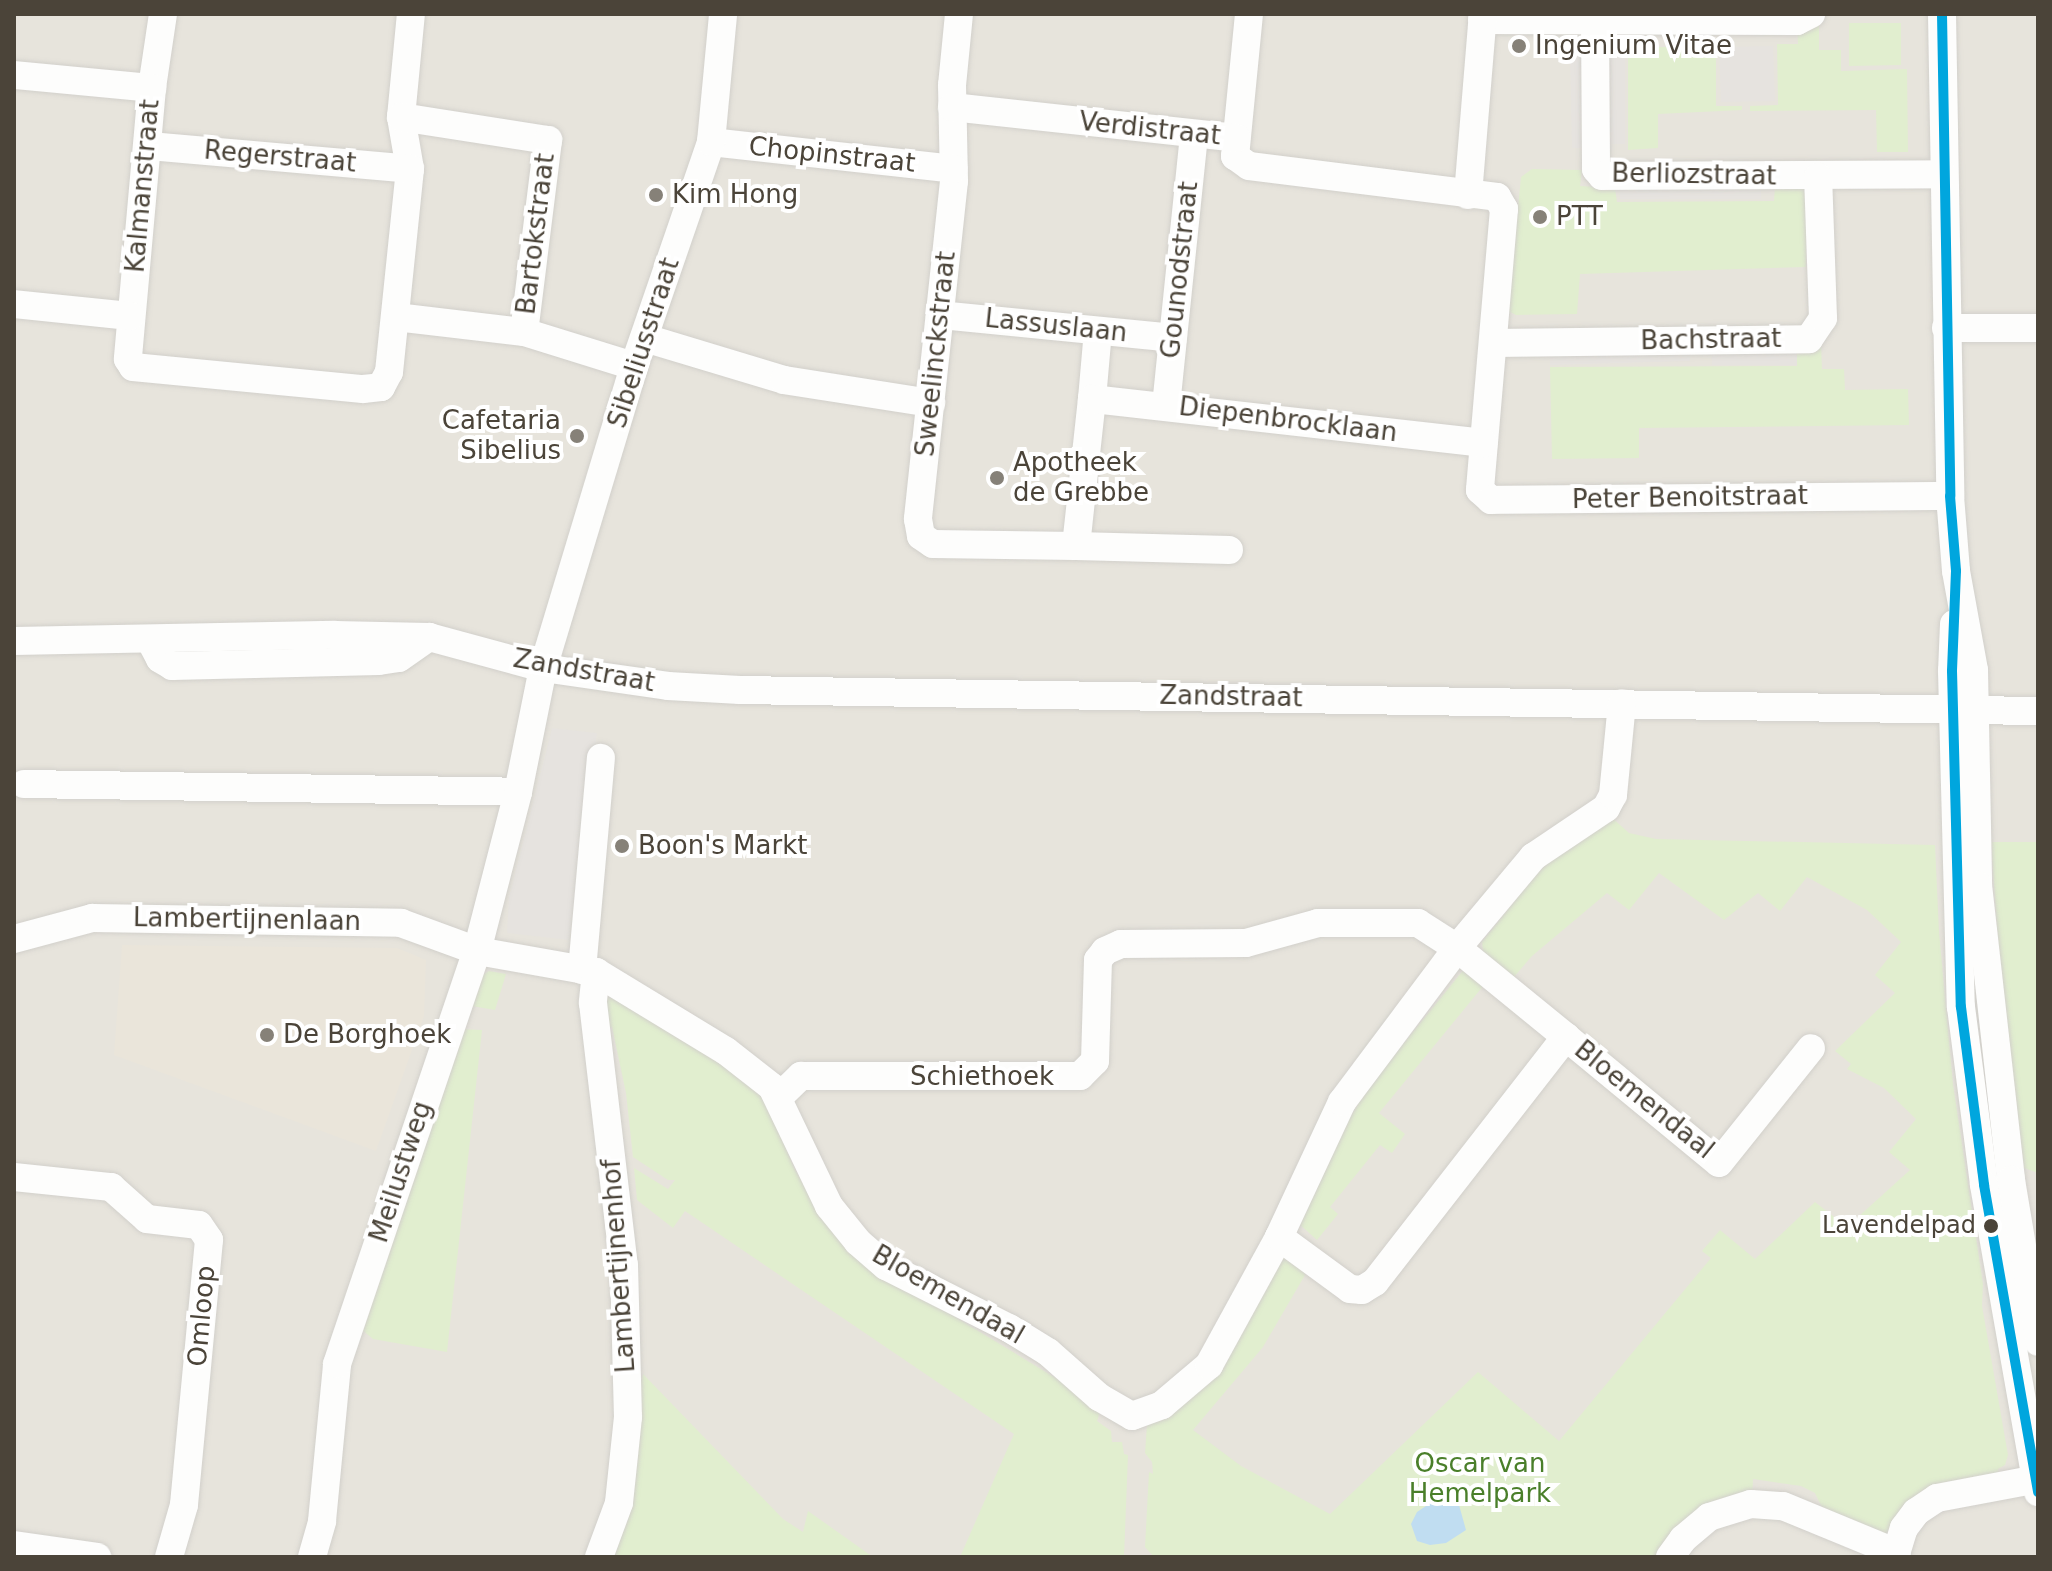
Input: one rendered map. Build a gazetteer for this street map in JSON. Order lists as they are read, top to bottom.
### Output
{
  "streets": {
    "street": [
      "Verdistraat",
      "Chopinstraat",
      "Regerstraat",
      "Berliozstraat",
      "Kalmanstraat",
      "Bartokstraat",
      "Gounodstraat",
      "Lassuslaan",
      "Bachstraat",
      "Sibeliusstraat",
      "Sweelinckstraat",
      "Diepenbrocklaan",
      "Peter Benoitstraat",
      "Zandstraat",
      "Lambertijnenlaan",
      "Schiethoek",
      "Bloemendaal",
      "Meilustweg",
      "Lambertijnenhof",
      "Omloop"
    ]
  },
  "crossings": [
    ["Verdistraat", "Gounodstraat"],
    ["Verdistraat", "Sweelinckstraat"],
    ["Chopinstraat", "Sibeliusstraat"],
    ["Chopinstraat", "Sweelinckstraat"],
    ["Regerstraat", "Kalmanstraat"],
    ["Berliozstraat", "Bachstraat"],
    ["Gounodstraat", "Lassuslaan"],
    ["Gounodstraat", "Diepenbrocklaan"],
    ["Lassuslaan", "Sweelinckstraat"],
    ["Sibeliusstraat", "Zandstraat"],
    ["Sibeliusstraat", "Meilustweg"],
    ["Diepenbrocklaan", "Peter Benoitstraat"],
    ["Zandstraat", "Bloemendaal"],
    ["Zandstraat", "Meilustweg"],
    ["Lambertijnenlaan", "Bloemendaal"],
    ["Lambertijnenlaan", "Meilustweg"],
    ["Schiethoek", "Bloemendaal"],
    ["Bloemendaal", "Meilustweg"],
    ["Bloemendaal", "Lambertijnenhof"]
  ],
  "parks": ["Oscar van Hemelpark"],
  "places": [
    "Ingenium Vitae",
    "Kim Hong",
    "PTT",
    "Cafetaria Sibelius",
    "Apotheek de Grebbe",
    "Boon's Markt",
    "De Borghoek",
    "Lavendelpad"
  ]
}
